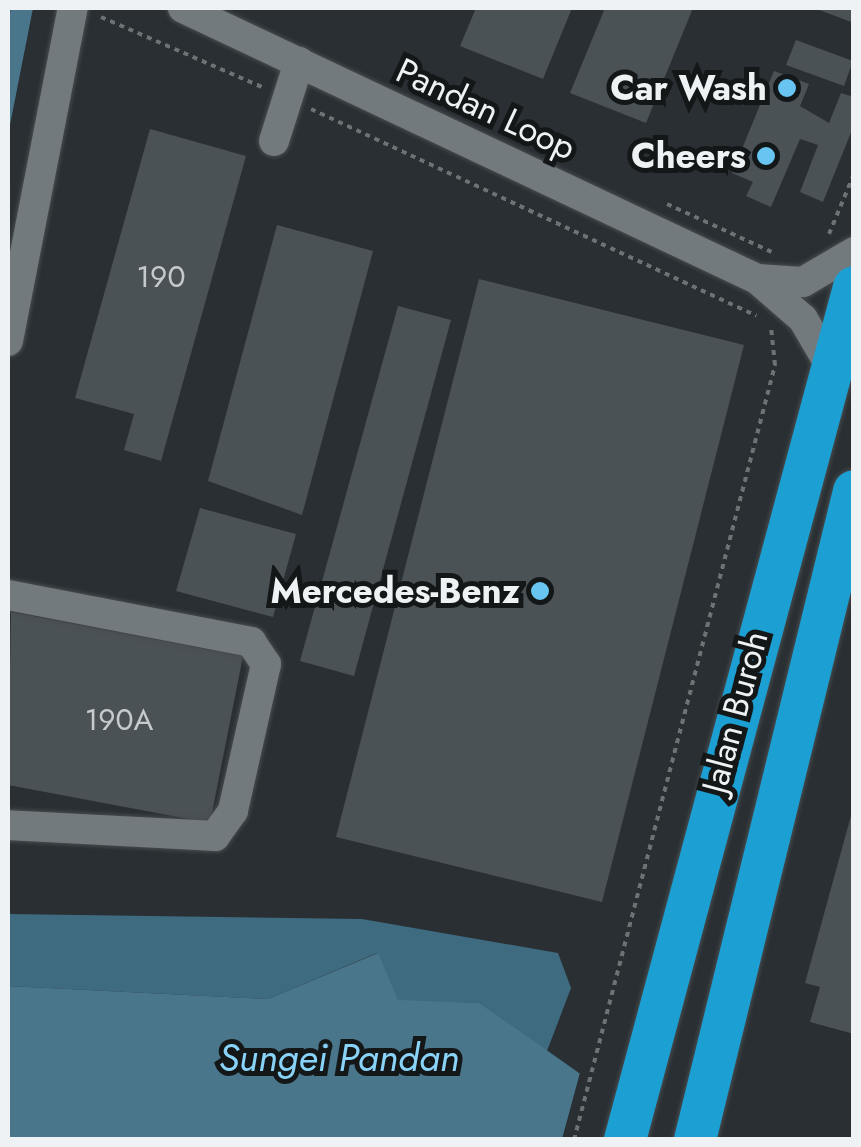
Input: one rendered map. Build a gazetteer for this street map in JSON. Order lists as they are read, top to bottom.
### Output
{
  "streets": {
    "highway": ["Jalan Buroh"],
    "street": ["Pandan Loop"]
  },
  "crossings": [
    ["Pandan Loop", "Jalan Buroh"]
  ],
  "water": ["Sungei Pandan"],
  "places": ["Car Wash", "Cheers", "Mercedes-Benz"],
  "house_numbers": ["190", "190A"]
}
